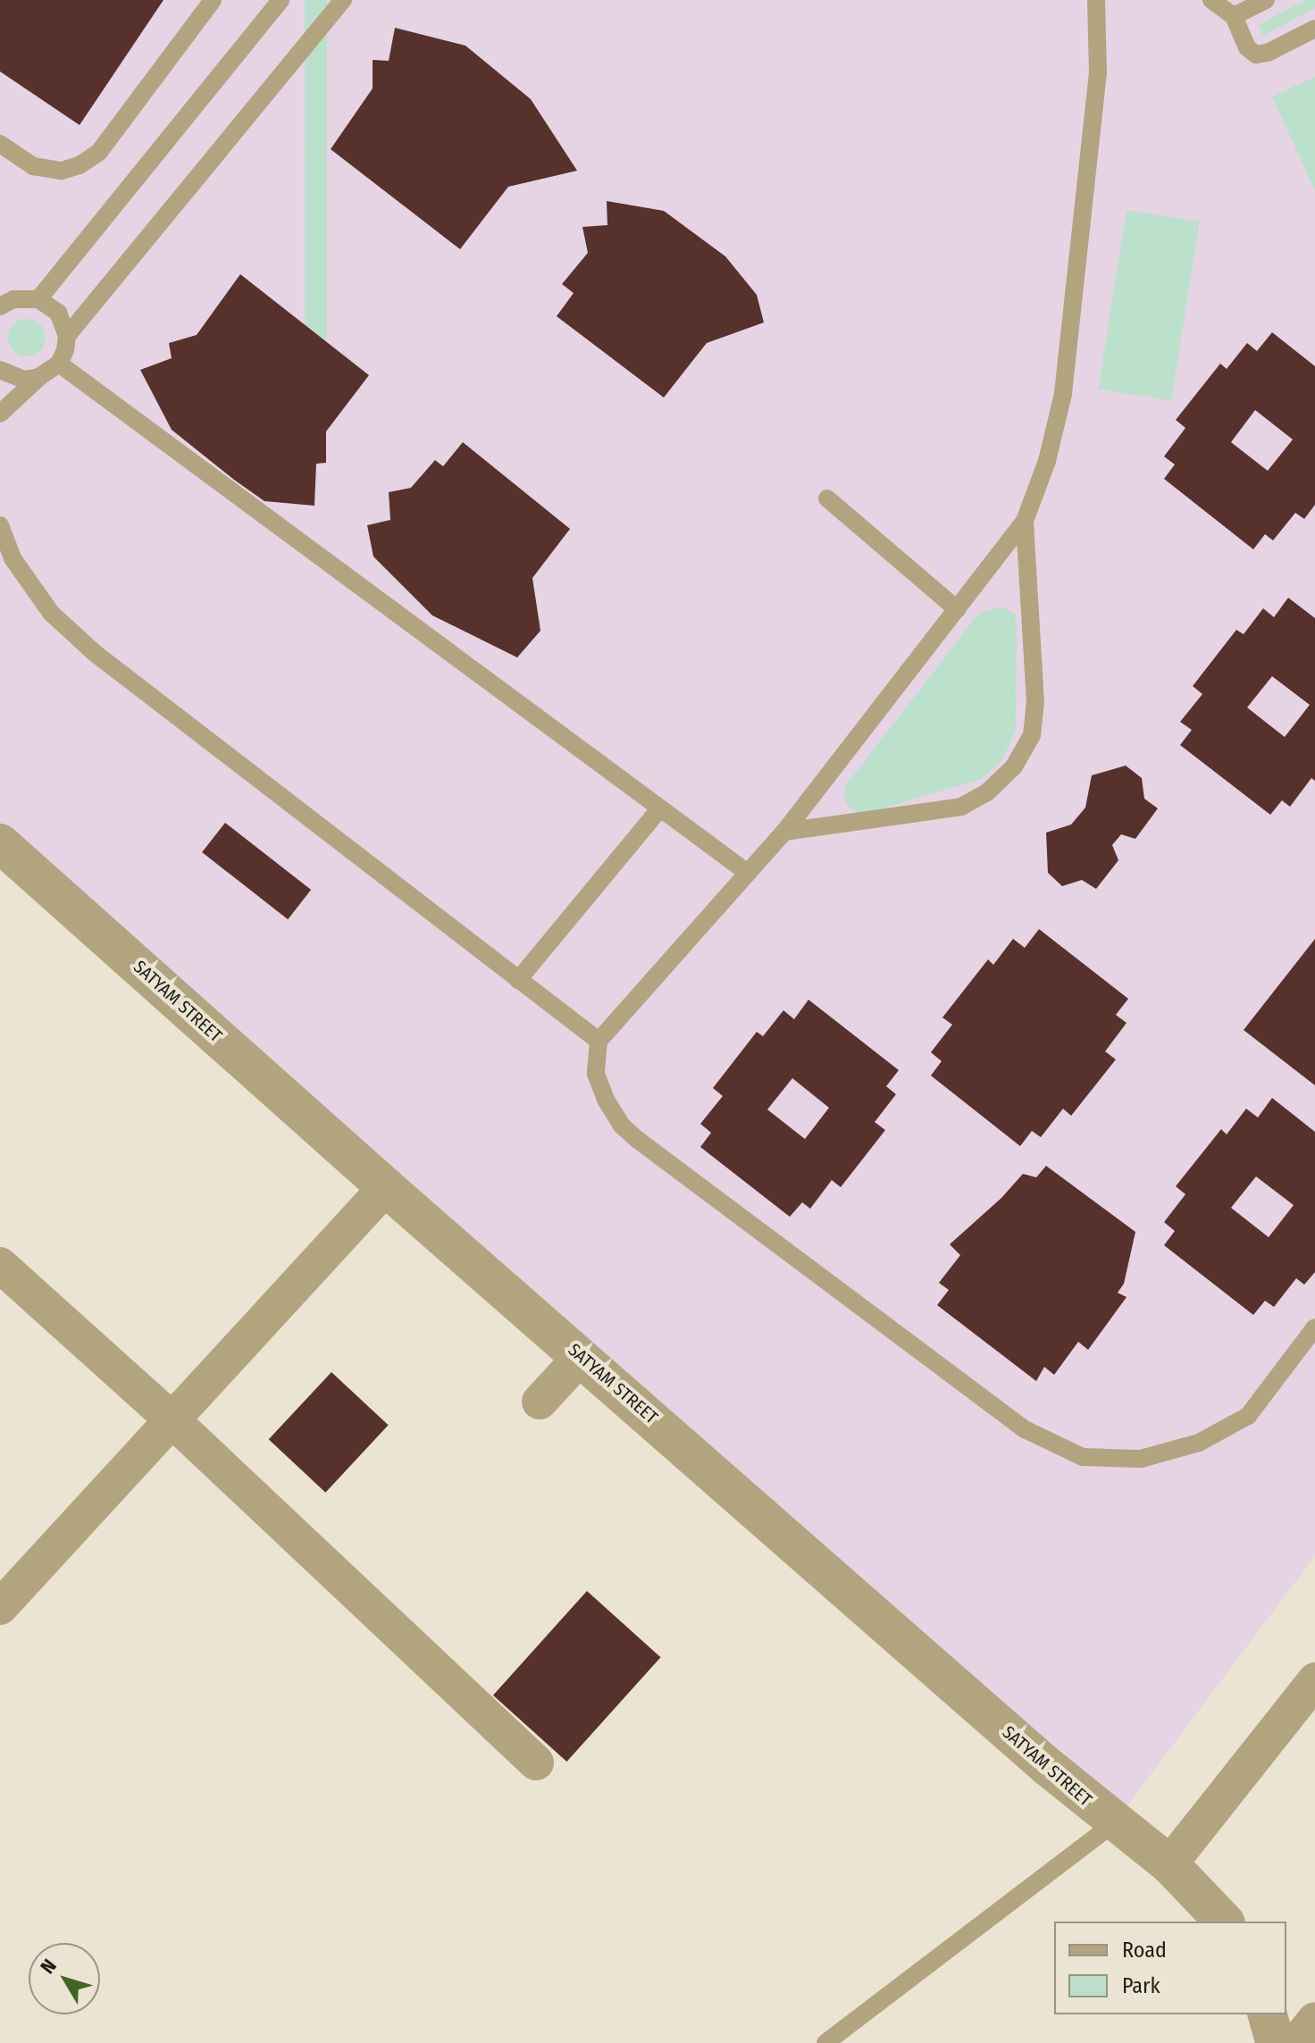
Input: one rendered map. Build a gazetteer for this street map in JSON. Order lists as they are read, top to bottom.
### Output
{
  "streets": {
    "street": ["SATYAM STREET"]
  },
  "legend": ["Road", "Park"],
  "north": "top left"
}
